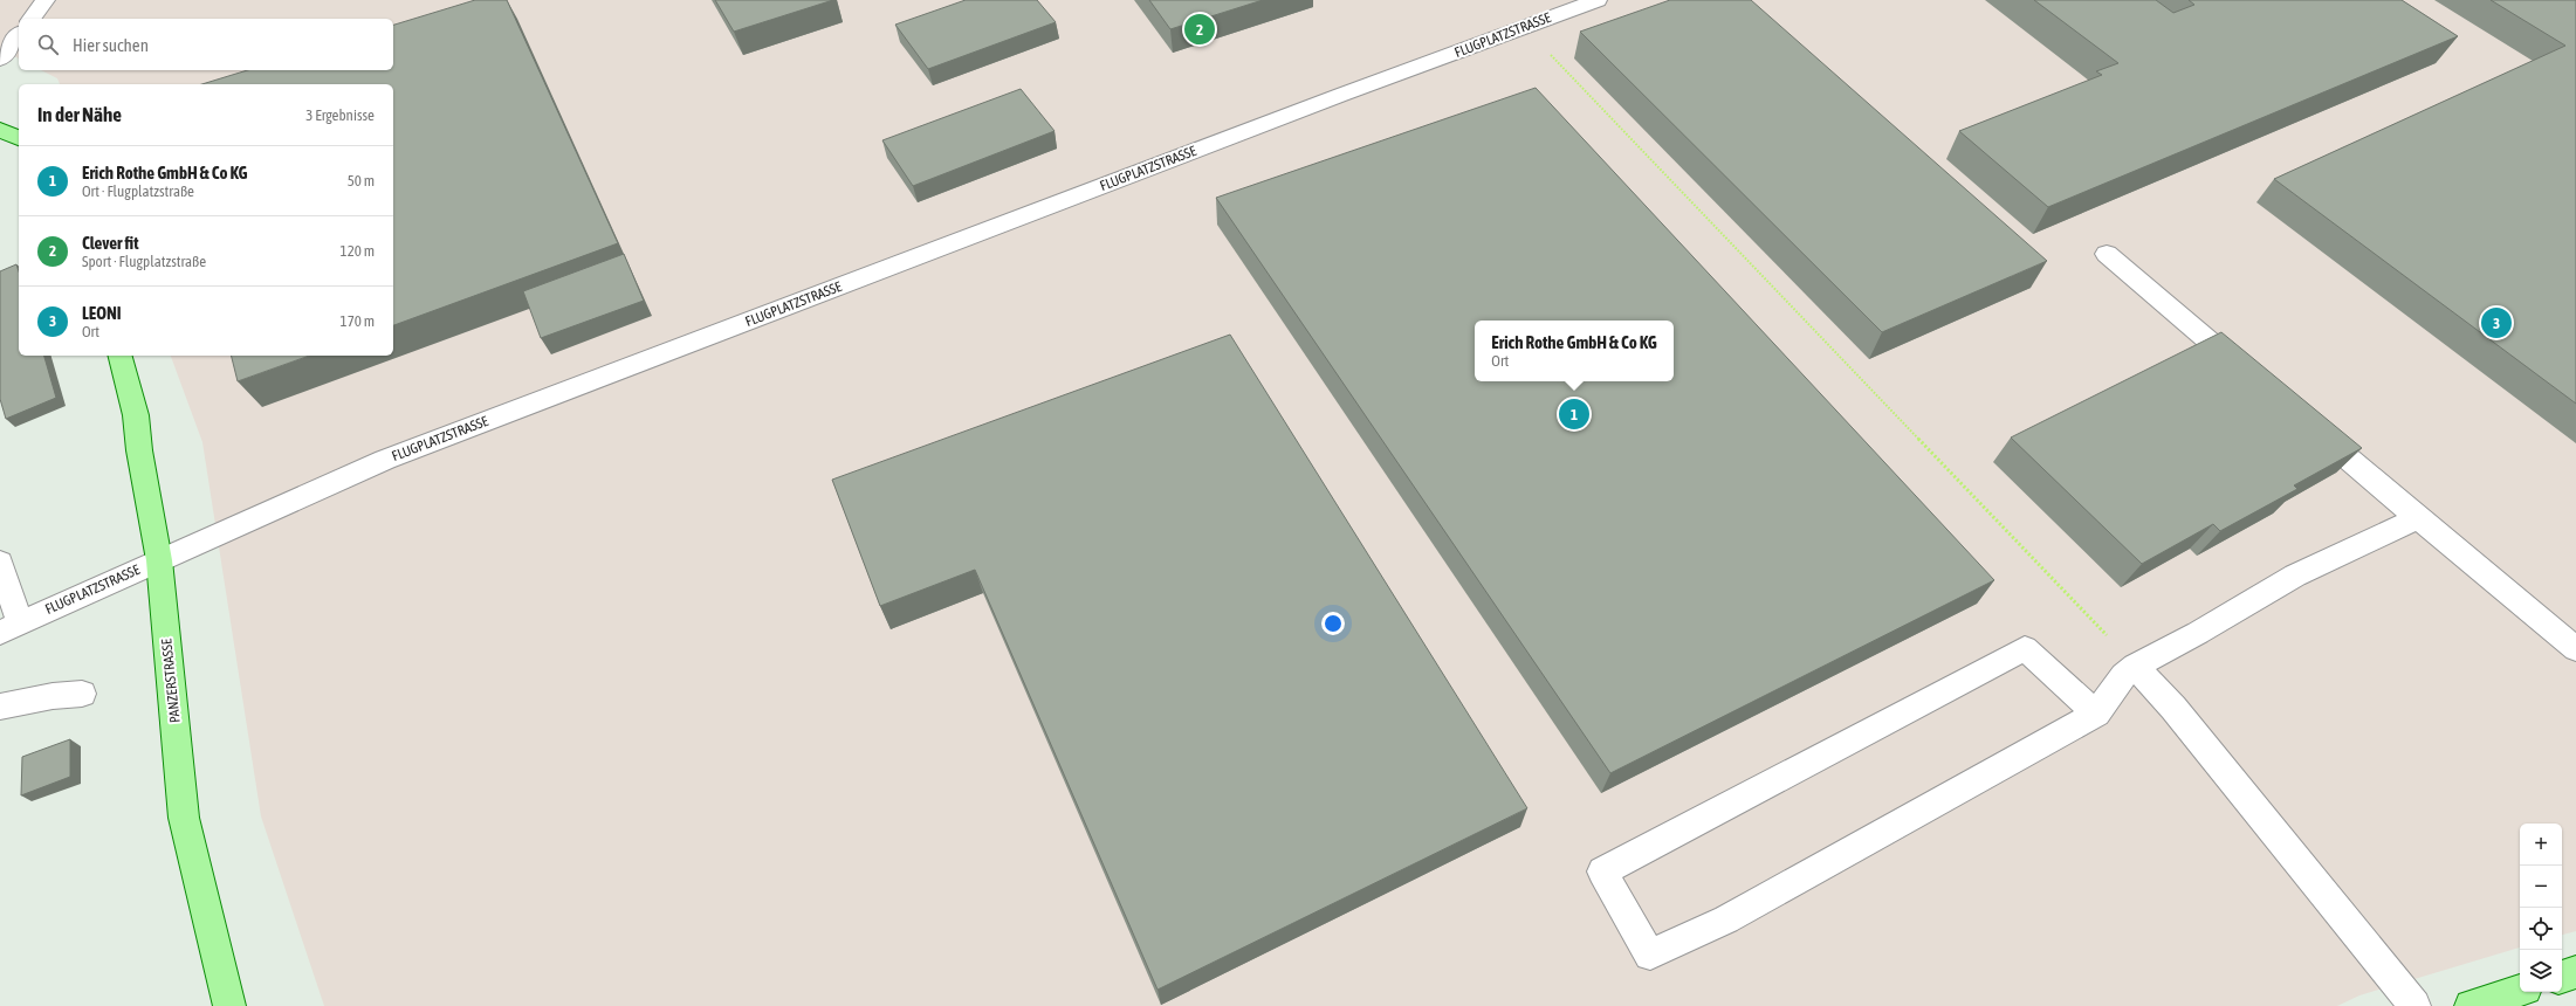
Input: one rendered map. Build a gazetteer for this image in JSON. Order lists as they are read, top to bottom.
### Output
{
  "streets": {
    "main road": ["PANZERSTRASSE"],
    "street": ["FLUGPLATZSTRASSE"]
  },
  "crossings": [
    ["FLUGPLATZSTRASSE", "PANZERSTRASSE"]
  ],
  "page": {
    "pins": ["2", "3", "1"],
    "search": "Hier suchen",
    "heading": ["In der Nähe", "3 Ergebnisse"],
    "list": [
      {
        "mark": "1",
        "name": "Erich Rothe GmbH & Co KG",
        "note": "Ort · Flugplatzstraße",
        "value": "50 m"
      },
      {
        "mark": "2",
        "name": "Clever fit",
        "note": "Sport · Flugplatzstraße",
        "value": "120 m"
      },
      {
        "mark": "3",
        "name": "LEONI",
        "note": "Ort",
        "value": "170 m"
      }
    ],
    "popup": ["Erich Rothe GmbH & Co KG", "Ort"],
    "map_buttons": ["+", "−"]
  }
}
